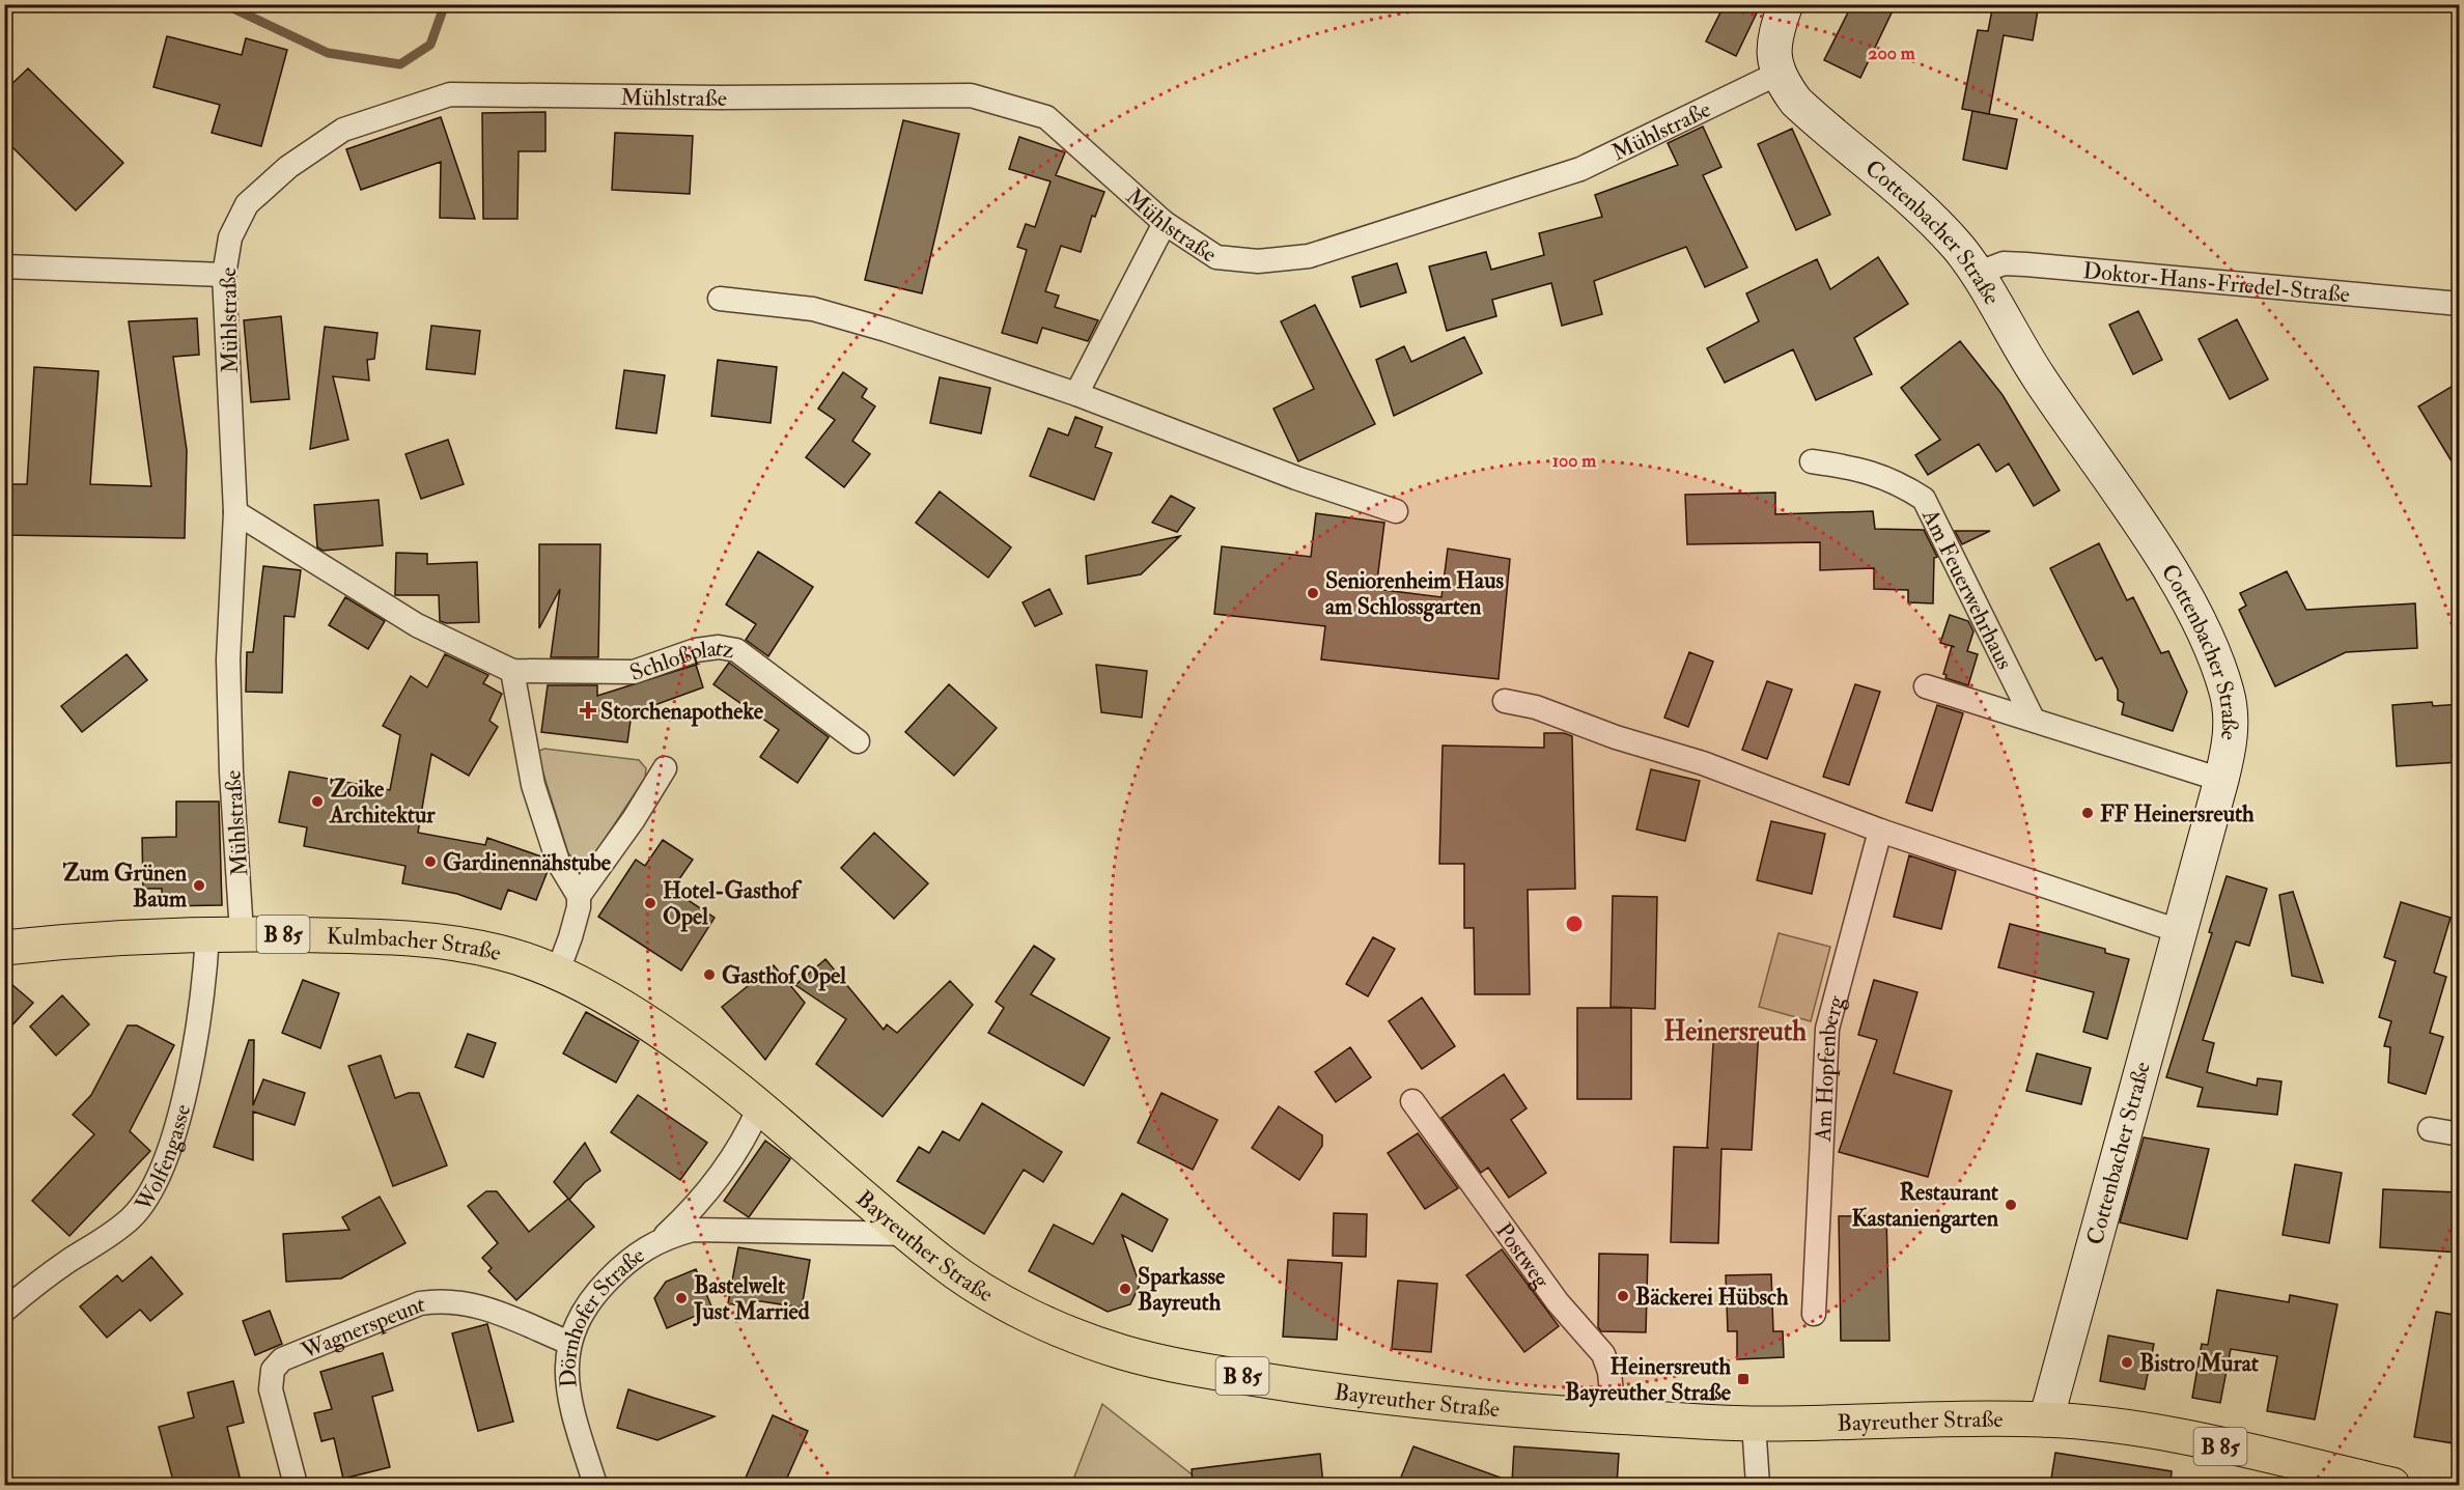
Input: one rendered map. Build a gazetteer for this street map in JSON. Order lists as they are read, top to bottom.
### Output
{
  "streets": {
    "main road": ["B 85", "Kulmbacher Straße", "Bayreuther Straße"],
    "street": [
      "Mühlstraße",
      "Cottenbacher Straße",
      "Doktor-Hans-Friedel-Straße",
      "Am Feuerwehrhaus",
      "Schloßplatz",
      "Am Hopfenberg",
      "Wolfengasse",
      "Postweg",
      "Dörnhofer Straße",
      "Wagnerspeunt"
    ]
  },
  "crossings": [
    ["Mühlstraße", "Cottenbacher Straße"],
    ["Mühlstraße", "Schloßplatz"],
    ["Mühlstraße", "Kulmbacher Straße"],
    ["Cottenbacher Straße", "Doktor-Hans-Friedel-Straße"],
    ["Cottenbacher Straße", "Bayreuther Straße"],
    ["Kulmbacher Straße", "Wolfengasse"],
    ["Kulmbacher Straße", "Bayreuther Straße"],
    ["Bayreuther Straße", "Postweg"],
    ["Bayreuther Straße", "Dörnhofer Straße"],
    ["Dörnhofer Straße", "Wagnerspeunt"]
  ],
  "districts": ["Heinersreuth"],
  "places": {
    "other": [
      "Seniorenheim Haus am Schlossgarten",
      "Zoike Architektur",
      "FF Heinersreuth",
      "Gardinennähstube",
      "Zum Grünen Baum",
      "Hotel-Gasthof Opel",
      "Gasthof Opel",
      "Restaurant Kastaniengarten",
      "Sparkasse Bayreuth",
      "Bäckerei Hübsch",
      "Bastelwelt Just Married",
      "Bistro Murat"
    ],
    "health": ["Storchenapotheke"],
    "transit": ["Heinersreuth Bayreuther Straße"]
  },
  "rings": ["200 m", "100 m"]
}
